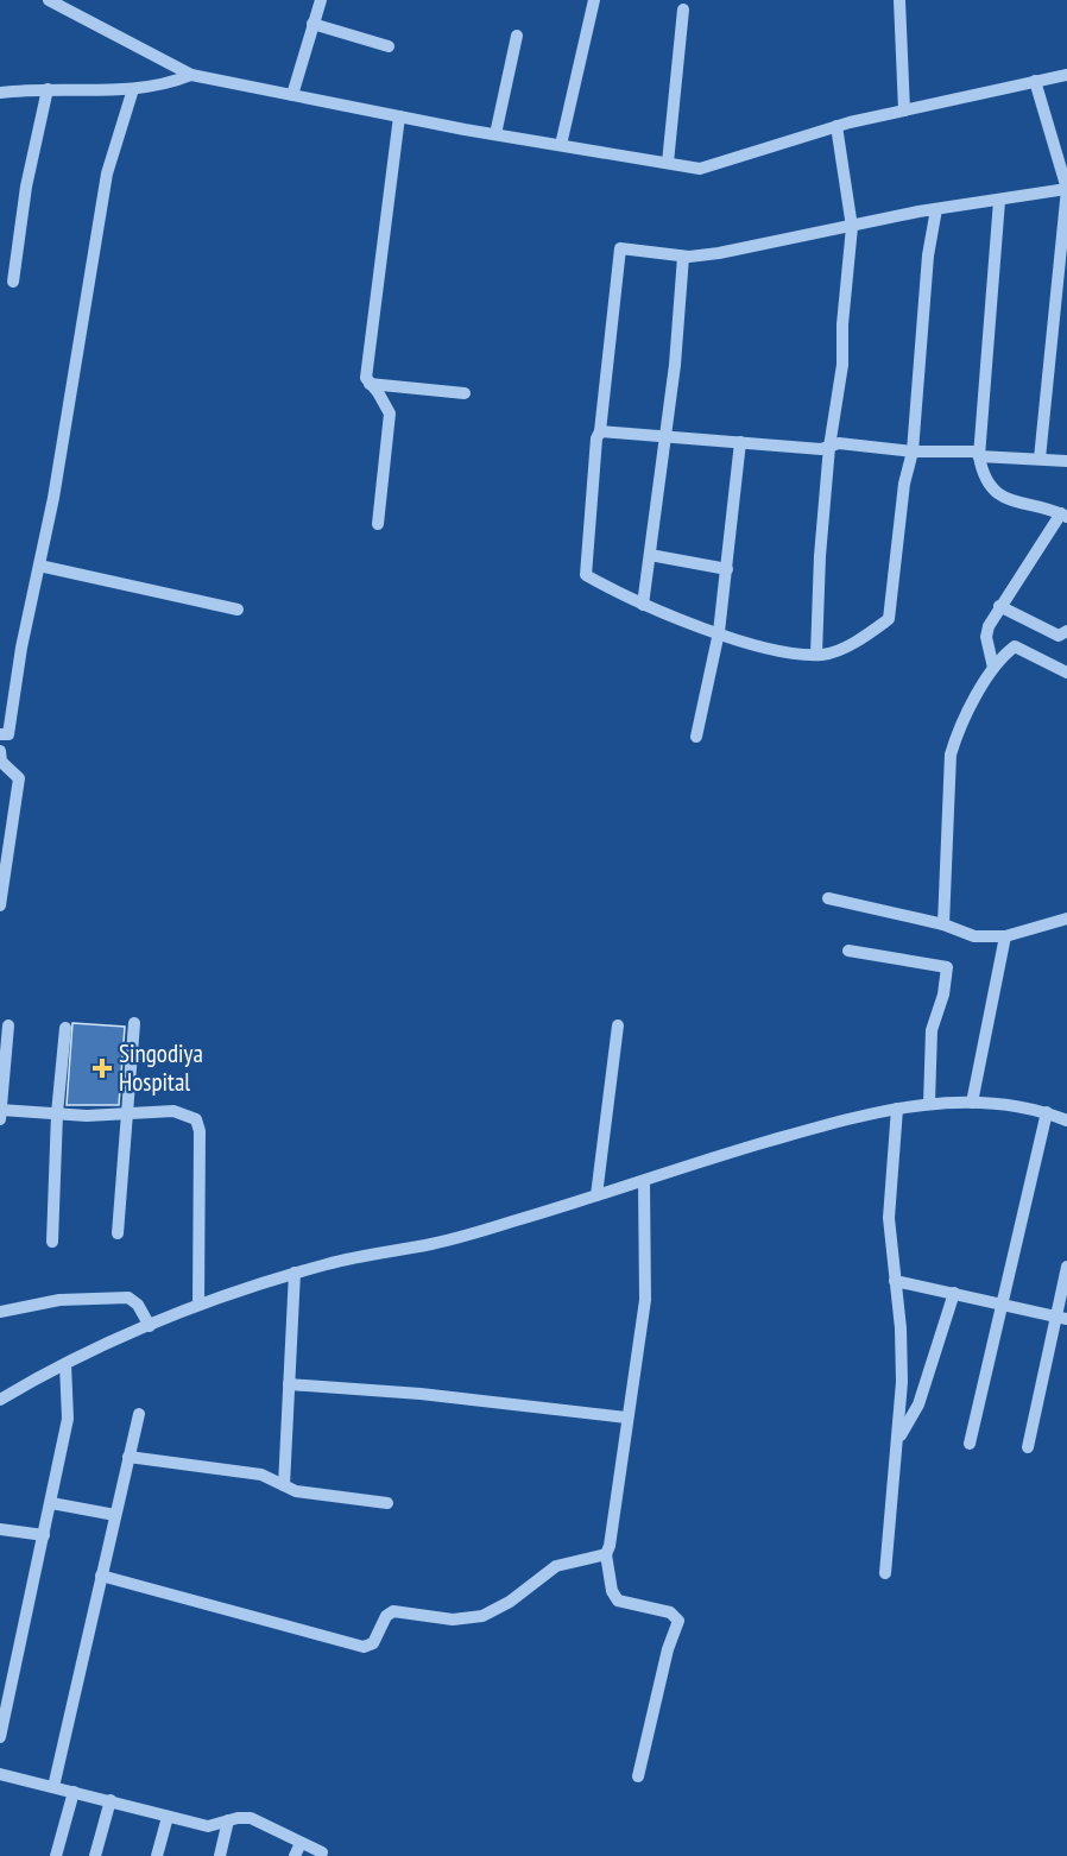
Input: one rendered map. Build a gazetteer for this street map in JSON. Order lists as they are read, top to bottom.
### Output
{
  "places": {
    "health": ["Singodiya Hospital"]
  }
}
